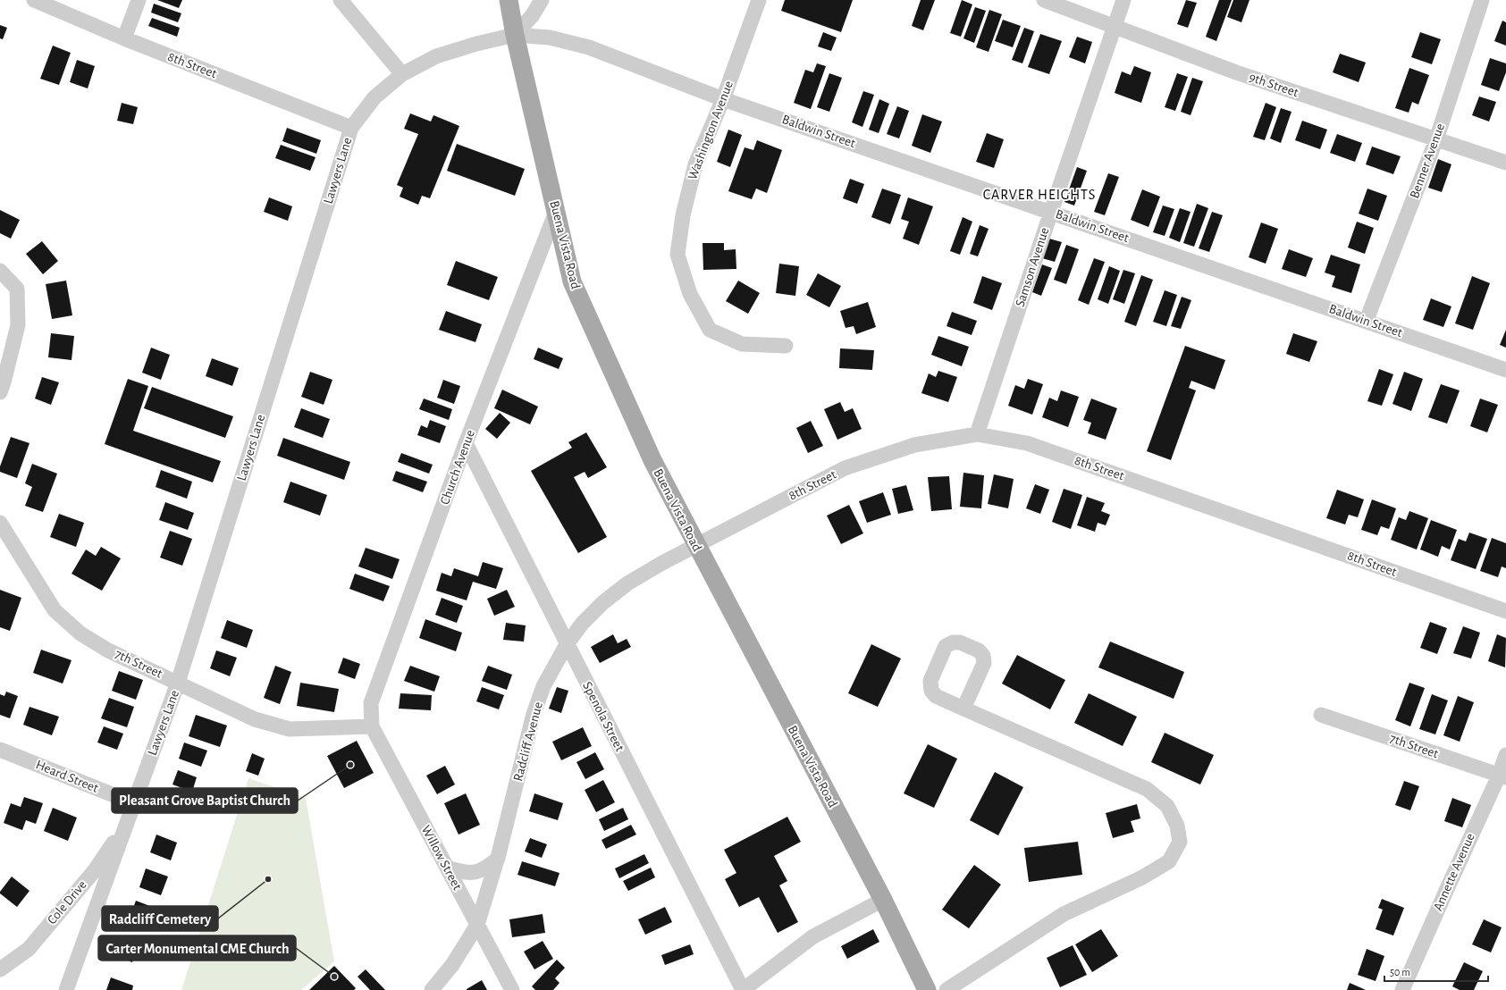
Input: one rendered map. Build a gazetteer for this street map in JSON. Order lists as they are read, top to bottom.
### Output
{
  "streets": {
    "main road": ["Buena Vista Road"],
    "street": [
      "8th Street",
      "9th Street",
      "Washington Avenue",
      "Baldwin Street",
      "Benner Avenue",
      "Lawyers Lane",
      "Samson Avenue",
      "Church Avenue",
      "7th Street",
      "Spenola Street",
      "Radcliff Avenue",
      "Heard Street",
      "Willow Street",
      "Annette Avenue",
      "Cole Drive"
    ]
  },
  "crossings": [
    ["8th Street", "Lawyers Lane"],
    ["8th Street", "Buena Vista Road"],
    ["8th Street", "Samson Avenue"],
    ["8th Street", "Radcliff Avenue"],
    ["9th Street", "Benner Avenue"],
    ["9th Street", "Samson Avenue"],
    ["Washington Avenue", "Baldwin Street"],
    ["Baldwin Street", "Benner Avenue"],
    ["Baldwin Street", "Lawyers Lane"],
    ["Baldwin Street", "Buena Vista Road"],
    ["Baldwin Street", "Samson Avenue"],
    ["Lawyers Lane", "Buena Vista Road"],
    ["Lawyers Lane", "7th Street"],
    ["Lawyers Lane", "Heard Street"],
    ["Lawyers Lane", "Cole Drive"],
    ["Buena Vista Road", "Church Avenue"],
    ["Buena Vista Road", "Radcliff Avenue"],
    ["Church Avenue", "7th Street"],
    ["Church Avenue", "Spenola Street"],
    ["Church Avenue", "Willow Street"],
    ["7th Street", "Willow Street"],
    ["7th Street", "Annette Avenue"],
    ["Spenola Street", "Radcliff Avenue"],
    ["Radcliff Avenue", "Willow Street"]
  ],
  "districts": ["CARVER HEIGHTS"],
  "places": ["Pleasant Grove Baptist Church", "Radcliff Cemetery", "Carter Monumental CME Church"],
  "scale_bar": "50 m"
}
